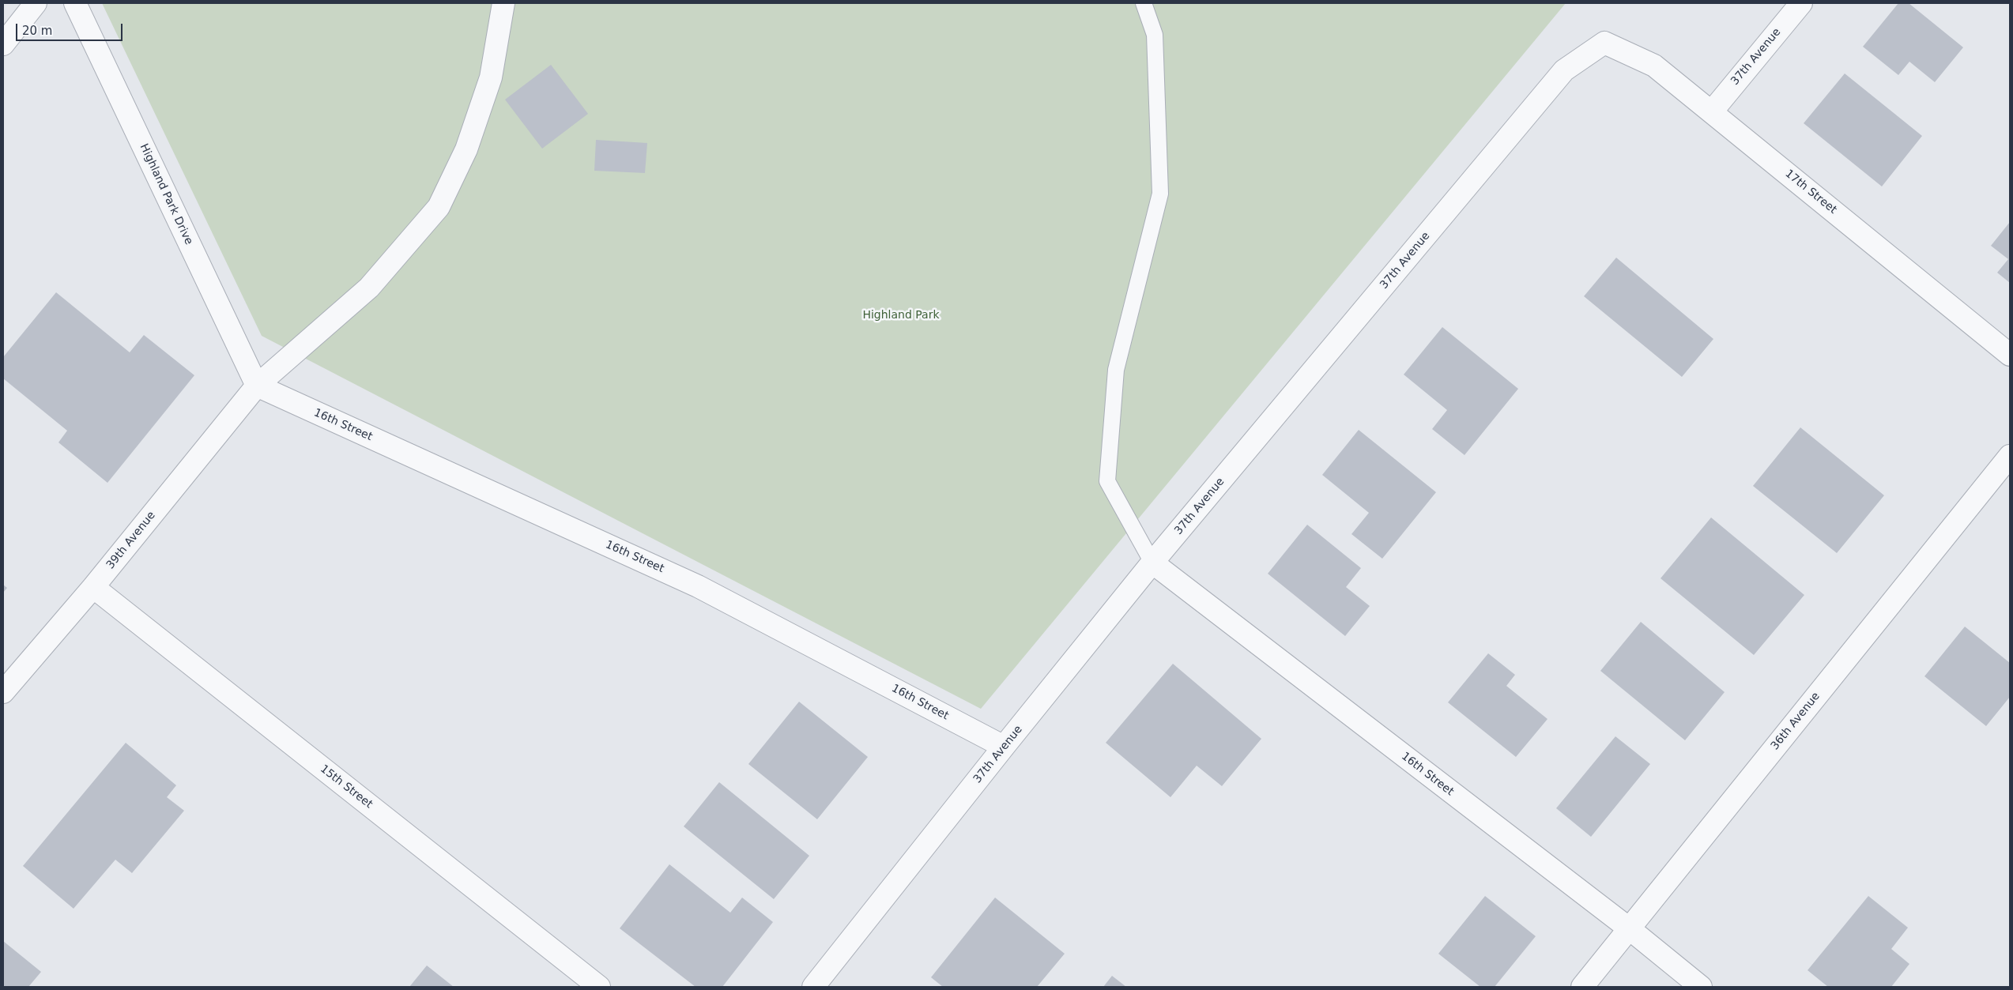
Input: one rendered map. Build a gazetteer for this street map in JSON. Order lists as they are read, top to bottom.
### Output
{
  "streets": {
    "street": [
      "37th Avenue",
      "17th Street",
      "Highland Park Drive",
      "16th Street",
      "39th Avenue",
      "36th Avenue",
      "15th Street"
    ]
  },
  "crossings": [
    ["37th Avenue", "17th Street"],
    ["37th Avenue", "16th Street"],
    ["Highland Park Drive", "16th Street"],
    ["Highland Park Drive", "39th Avenue"],
    ["16th Street", "39th Avenue"],
    ["16th Street", "36th Avenue"],
    ["39th Avenue", "15th Street"]
  ],
  "parks": ["Highland Park"],
  "scale_bar": "20 m"
}
